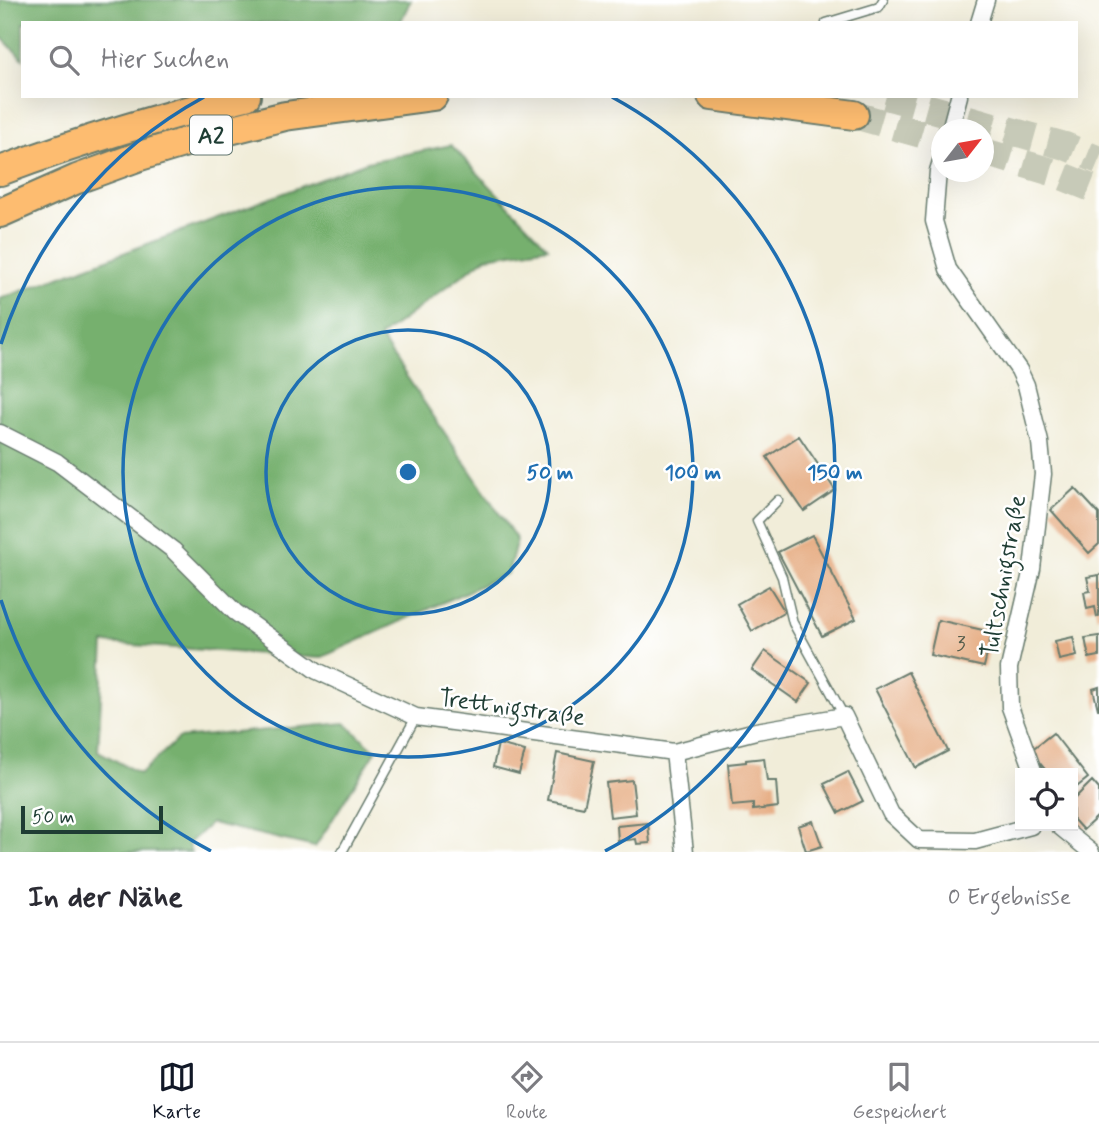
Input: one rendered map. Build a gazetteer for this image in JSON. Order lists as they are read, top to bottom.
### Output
{
  "streets": {
    "highway": ["A2"],
    "street": ["Tultschnigstraße", "Trettnigstraße"]
  },
  "house_numbers": ["3"],
  "scale_bar": "50 m",
  "north": "top right",
  "page": {
    "search": "Hier suchen",
    "scale": "50 m",
    "heading": ["In der Nähe", "0 Ergebnisse"],
    "nav": ["Karte", "Route", "Gespeichert"]
  },
  "rings": ["50 m", "100 m", "150 m"]
}
